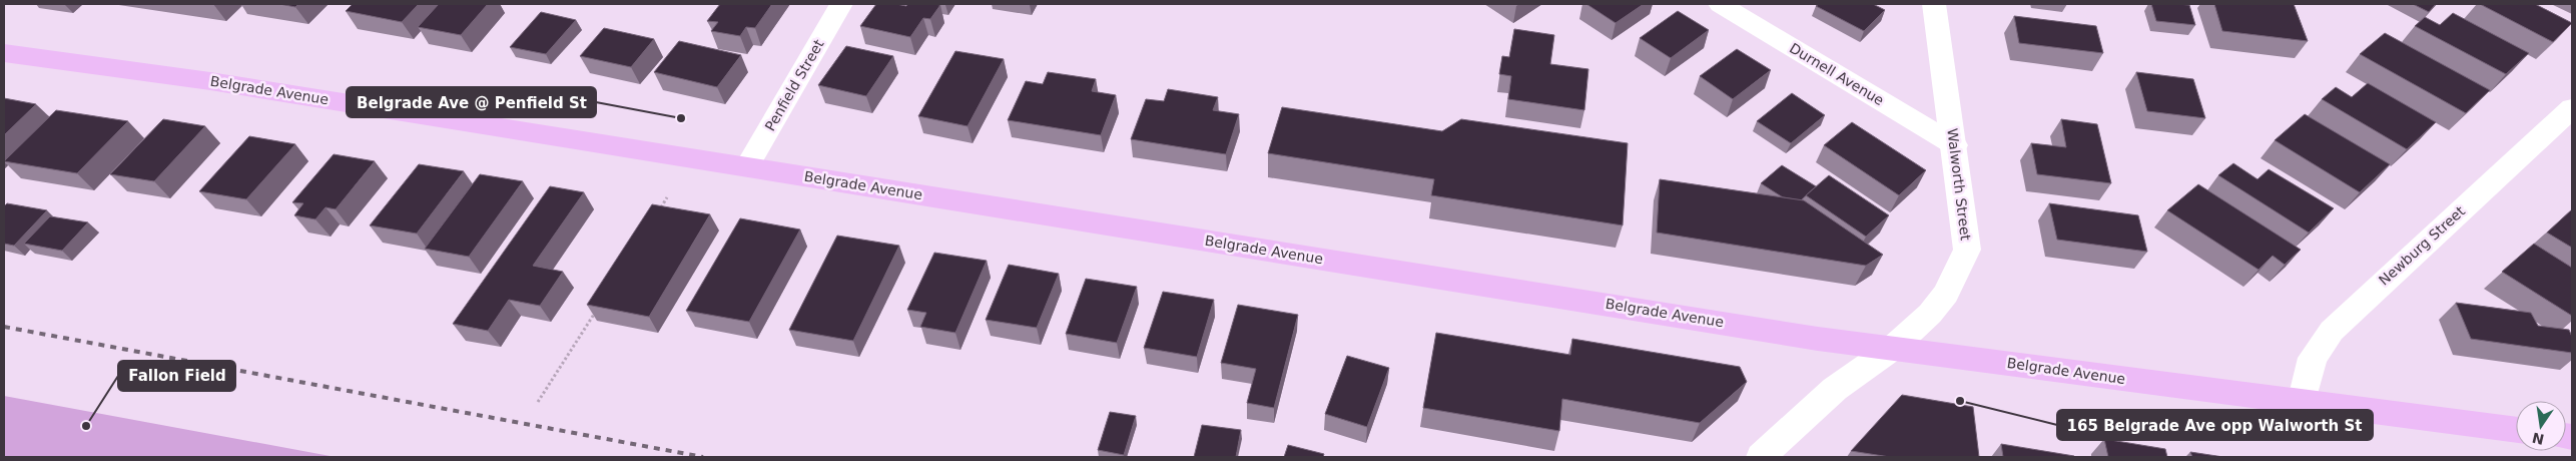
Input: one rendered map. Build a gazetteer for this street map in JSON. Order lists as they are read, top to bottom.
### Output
{
  "streets": {
    "main road": ["Belgrade Avenue"],
    "street": [
      "Durnell Avenue",
      "Penfield Street",
      "Walworth Street",
      "Newburg Street"
    ]
  },
  "crossings": [
    ["Durnell Avenue", "Walworth Street"],
    ["Penfield Street", "Belgrade Avenue"],
    ["Belgrade Avenue", "Walworth Street"],
    ["Belgrade Avenue", "Newburg Street"]
  ],
  "places": ["Belgrade Ave @ Penfield St", "165 Belgrade Ave opp Walworth St", "Fallon Field"],
  "north": "bottom"
}
